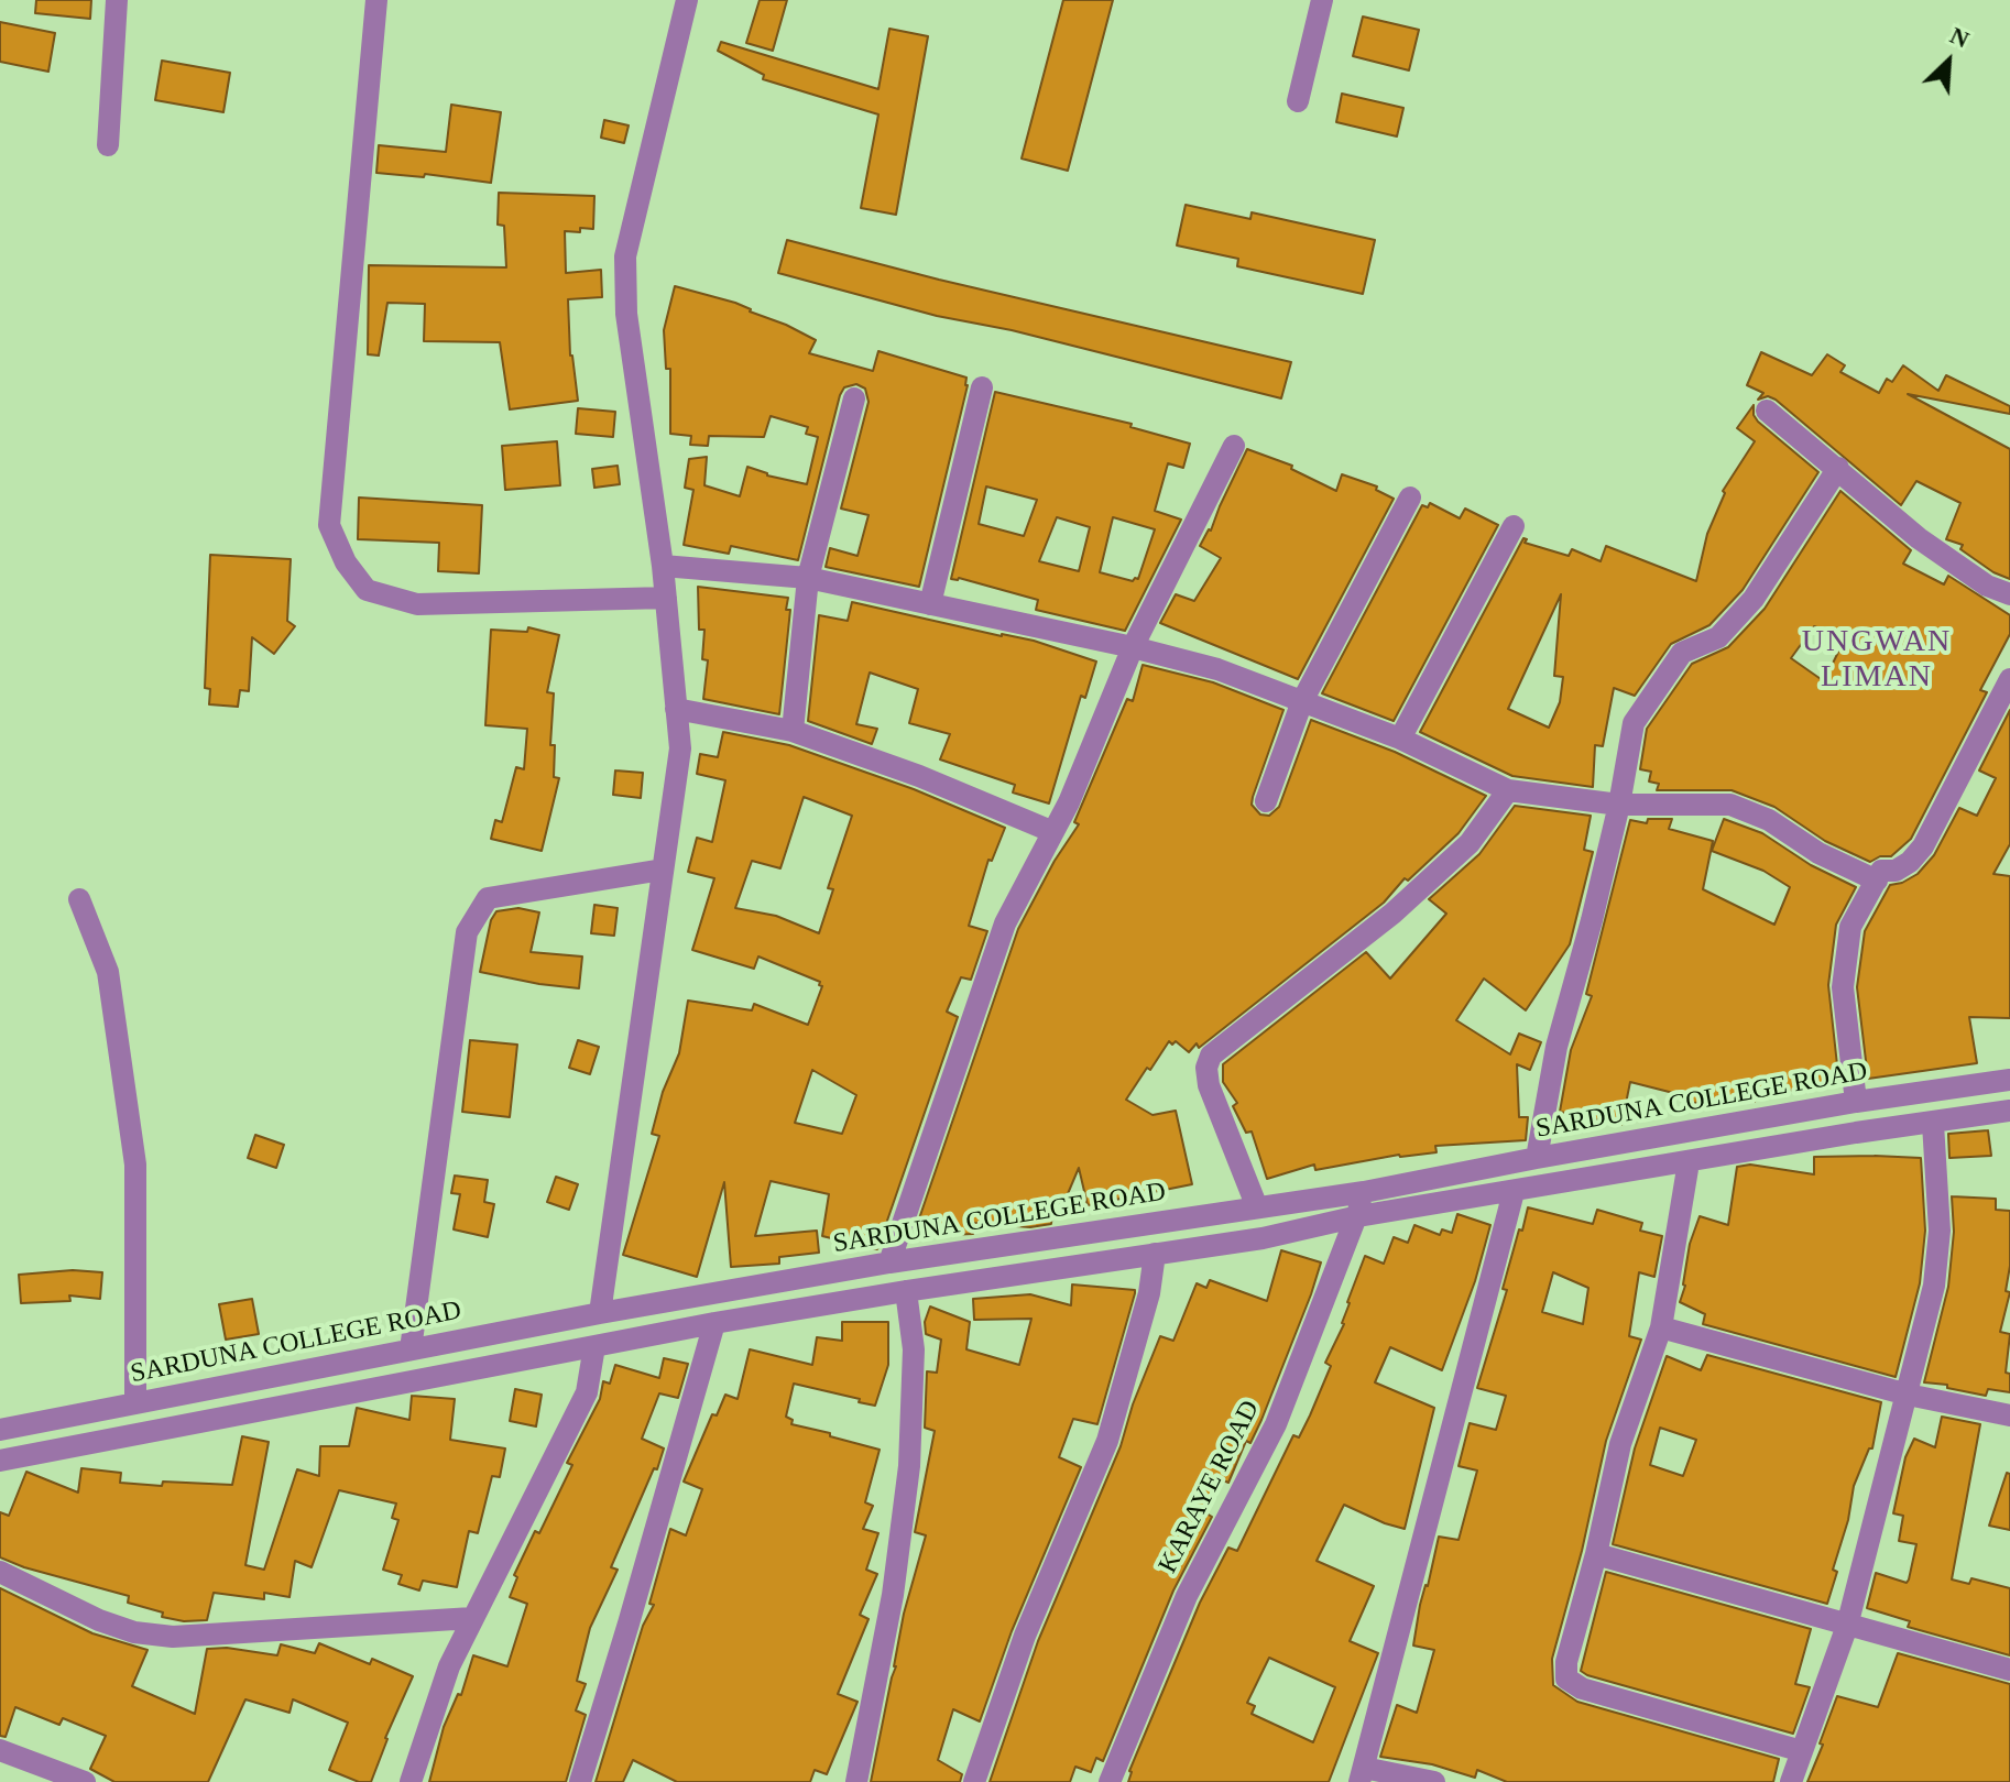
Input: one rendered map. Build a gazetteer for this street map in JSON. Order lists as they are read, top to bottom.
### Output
{
  "streets": {
    "street": ["SARDUNA COLLEGE ROAD", "KARAYE ROAD"]
  },
  "crossings": [
    ["SARDUNA COLLEGE ROAD", "KARAYE ROAD"]
  ],
  "districts": ["UNGWAN LIMAN"],
  "north": "top right"
}
